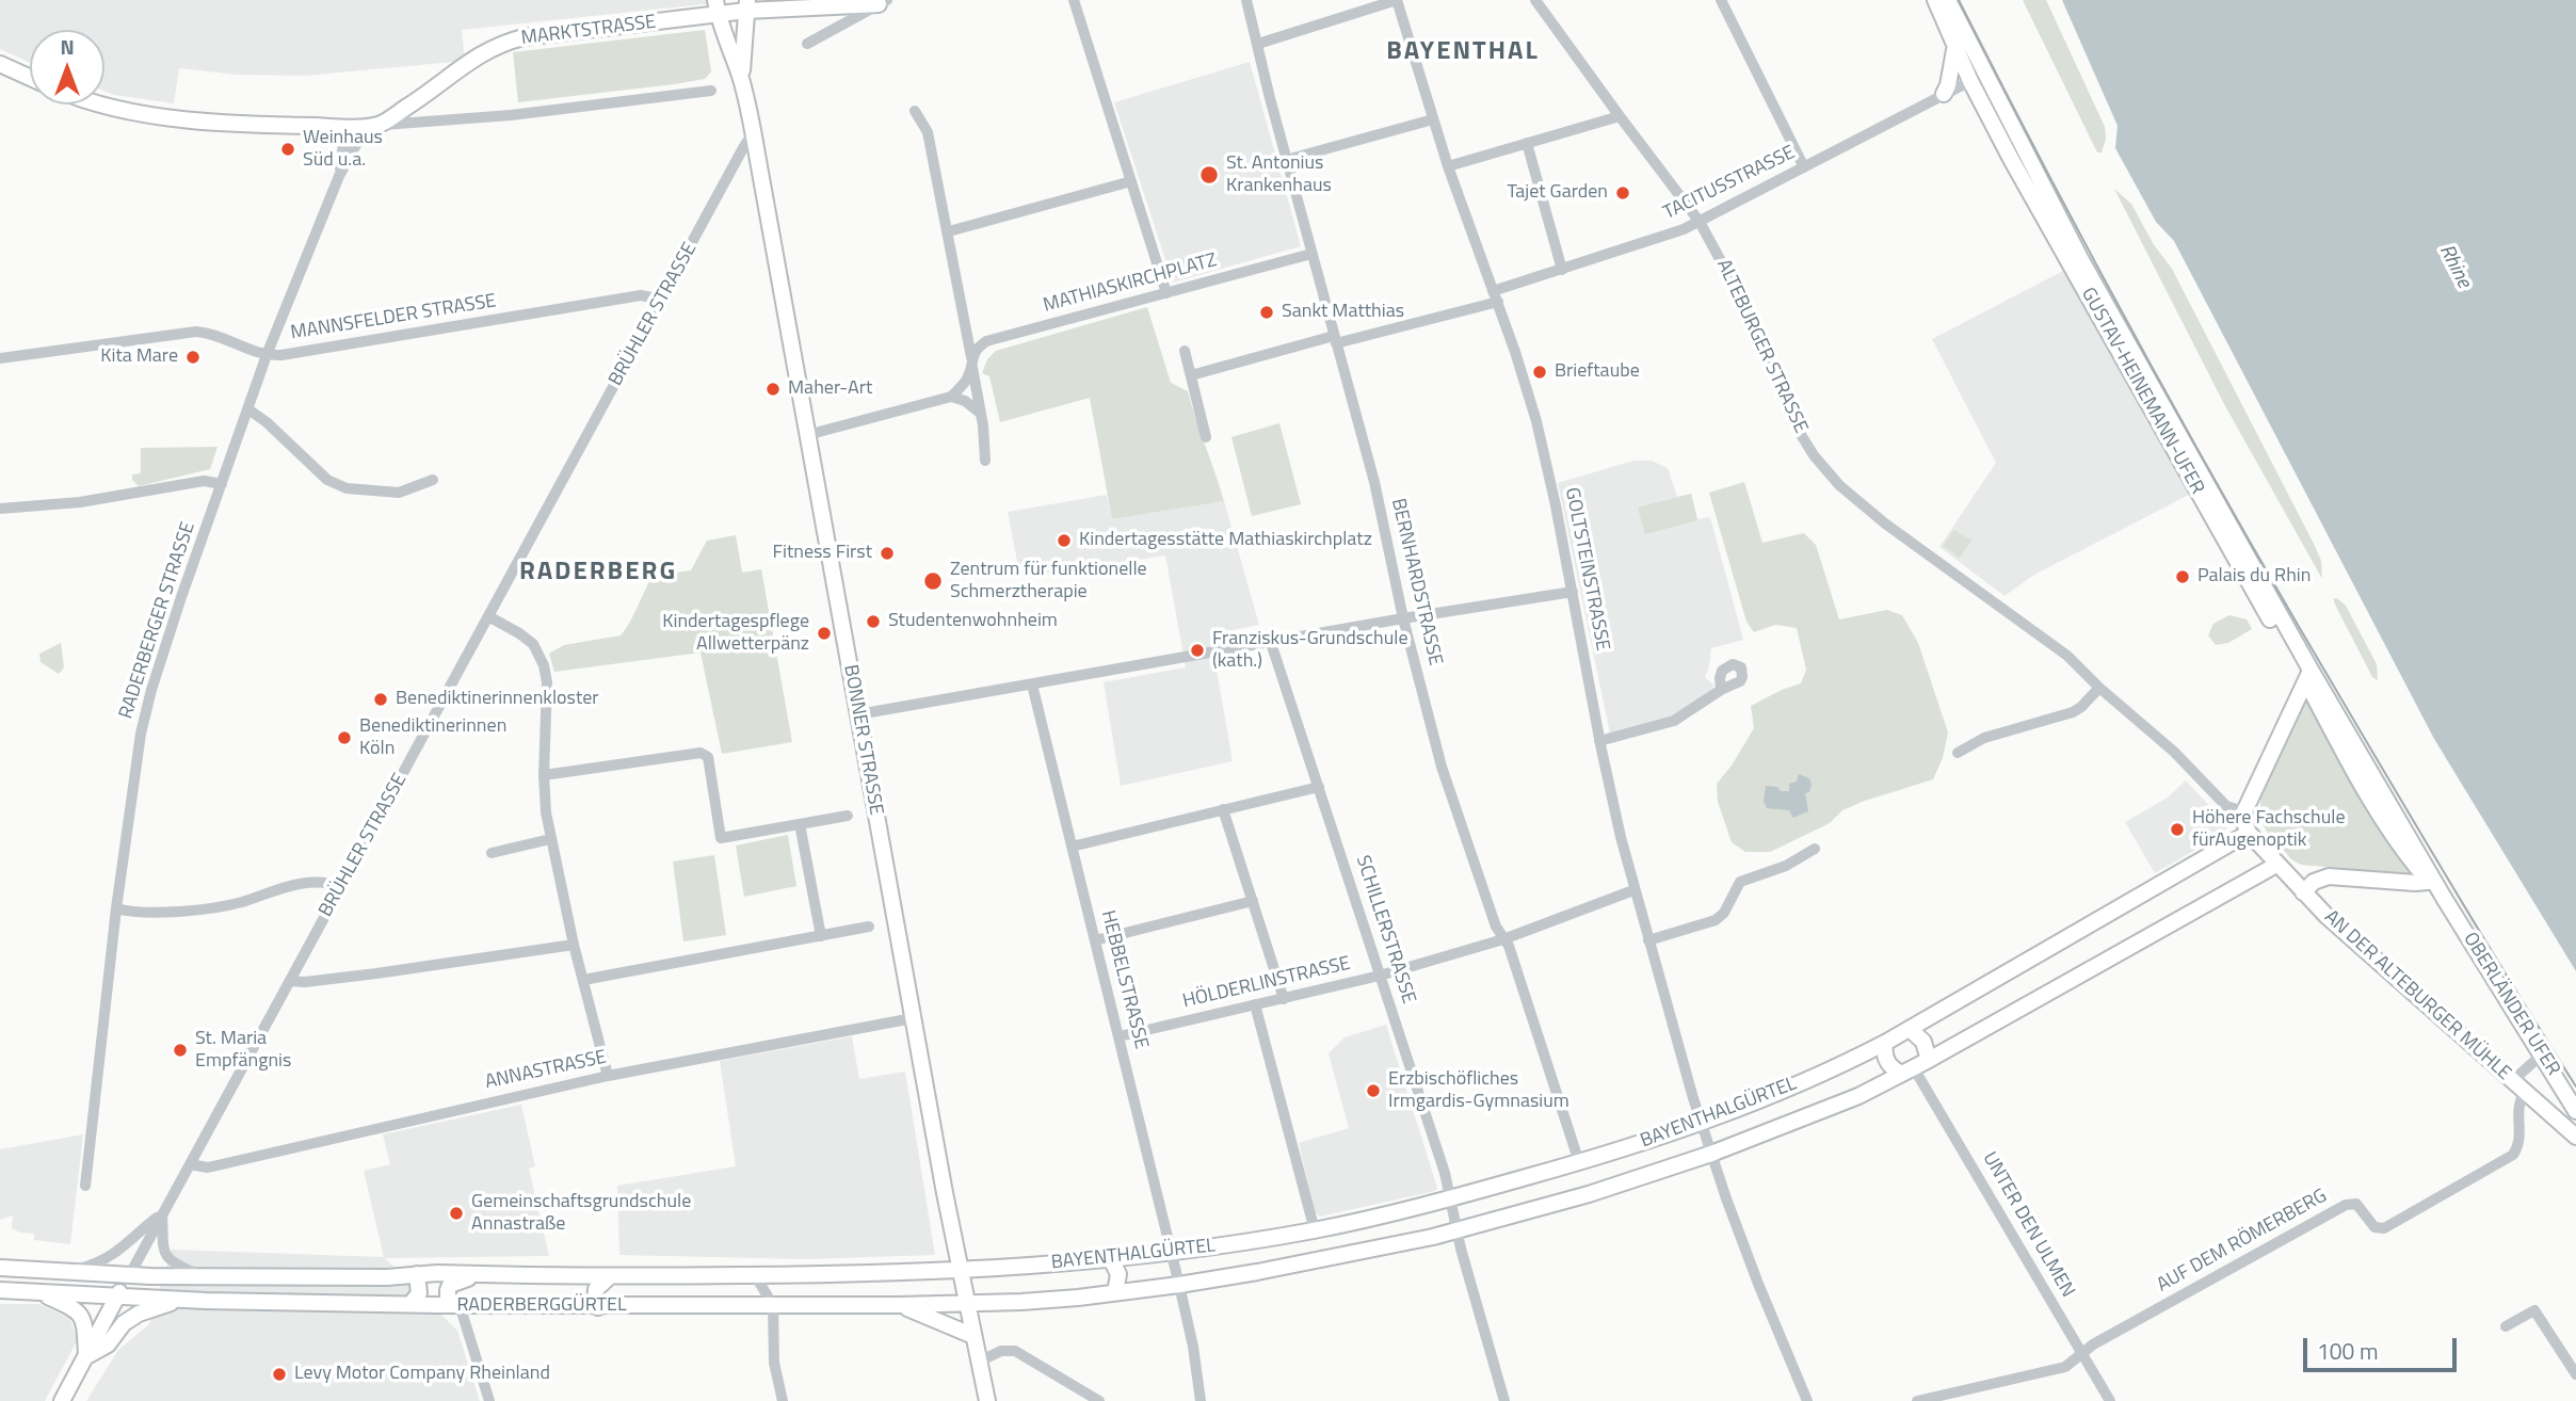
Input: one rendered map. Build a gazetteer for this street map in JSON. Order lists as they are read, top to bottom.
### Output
{
  "streets": {
    "main road": [
      "MARKTSTRASSE",
      "BRÜHLER STRASSE",
      "GUSTAV-HEINEMANN-UFER",
      "BONNER STRASSE",
      "AN DER ALTEBURGER MÜHLE",
      "OBERLÄNDER UFER",
      "BAYENTHALGÜRTEL",
      "RADERBERGGÜRTEL"
    ],
    "street": [
      "TACITUSSTRASSE",
      "MATHIASKIRCHPLATZ",
      "MANNSFELDER STRASSE",
      "ALTEBURGER STRASSE",
      "GOLTSTEINSTRASSE",
      "BERNHARDSTRASSE",
      "RADERBERGER STRASSE",
      "SCHILLERSTRASSE",
      "HEBBELSTRASSE",
      "HÖLDERLINSTRASSE",
      "ANNASTRASSE",
      "UNTER DEN ULMEN",
      "AUF DEM RÖMERBERG"
    ]
  },
  "crossings": [
    ["MARKTSTRASSE", "BONNER STRASSE"],
    ["TACITUSSTRASSE", "ALTEBURGER STRASSE"],
    ["TACITUSSTRASSE", "GUSTAV-HEINEMANN-UFER"],
    ["TACITUSSTRASSE", "GOLTSTEINSTRASSE"],
    ["TACITUSSTRASSE", "BERNHARDSTRASSE"],
    ["MATHIASKIRCHPLATZ", "BERNHARDSTRASSE"],
    ["BRÜHLER STRASSE", "MANNSFELDER STRASSE"],
    ["BRÜHLER STRASSE", "BONNER STRASSE"],
    ["BRÜHLER STRASSE", "ANNASTRASSE"],
    ["BRÜHLER STRASSE", "RADERBERGGÜRTEL"],
    ["MANNSFELDER STRASSE", "RADERBERGER STRASSE"],
    ["GUSTAV-HEINEMANN-UFER", "OBERLÄNDER UFER"],
    ["GOLTSTEINSTRASSE", "HÖLDERLINSTRASSE"],
    ["GOLTSTEINSTRASSE", "BAYENTHALGÜRTEL"],
    ["BERNHARDSTRASSE", "HÖLDERLINSTRASSE"],
    ["BERNHARDSTRASSE", "BAYENTHALGÜRTEL"],
    ["BONNER STRASSE", "ANNASTRASSE"],
    ["BONNER STRASSE", "BAYENTHALGÜRTEL"],
    ["BONNER STRASSE", "RADERBERGGÜRTEL"],
    ["SCHILLERSTRASSE", "HÖLDERLINSTRASSE"],
    ["SCHILLERSTRASSE", "BAYENTHALGÜRTEL"],
    ["HEBBELSTRASSE", "HÖLDERLINSTRASSE"],
    ["HEBBELSTRASSE", "BAYENTHALGÜRTEL"],
    ["AN DER ALTEBURGER MÜHLE", "BAYENTHALGÜRTEL"],
    ["AN DER ALTEBURGER MÜHLE", "AUF DEM RÖMERBERG"],
    ["BAYENTHALGÜRTEL", "UNTER DEN ULMEN"],
    ["BAYENTHALGÜRTEL", "RADERBERGGÜRTEL"],
    ["UNTER DEN ULMEN", "AUF DEM RÖMERBERG"]
  ],
  "districts": ["BAYENTHAL", "RADERBERG"],
  "water": ["Rhine"],
  "places": [
    "Weinhaus Süd u.a.",
    "St. Antonius Krankenhaus",
    "Tajet Garden",
    "Sankt Matthias",
    "Kita Mare",
    "Brieftaube",
    "Maher-Art",
    "Kindertagesstätte Mathiaskirchplatz",
    "Fitness First",
    "Palais du Rhin",
    "Zentrum für funktionelle Schmerztherapie",
    "Studentenwohnheim",
    "Kindertagespflege Allwetterpänz",
    "Franziskus-Grundschule (kath.)",
    "Benediktinerinnenkloster",
    "Benediktinerinnen Köln",
    "Höhere Fachschule fürAugenoptik",
    "St. Maria Empfängnis",
    "Erzbischöfliches Irmgardis-Gymnasium",
    "Gemeinschaftsgrundschule Annastraße",
    "Levy Motor Company Rheinland"
  ],
  "scale_bar": "100 m",
  "north": "top"
}
